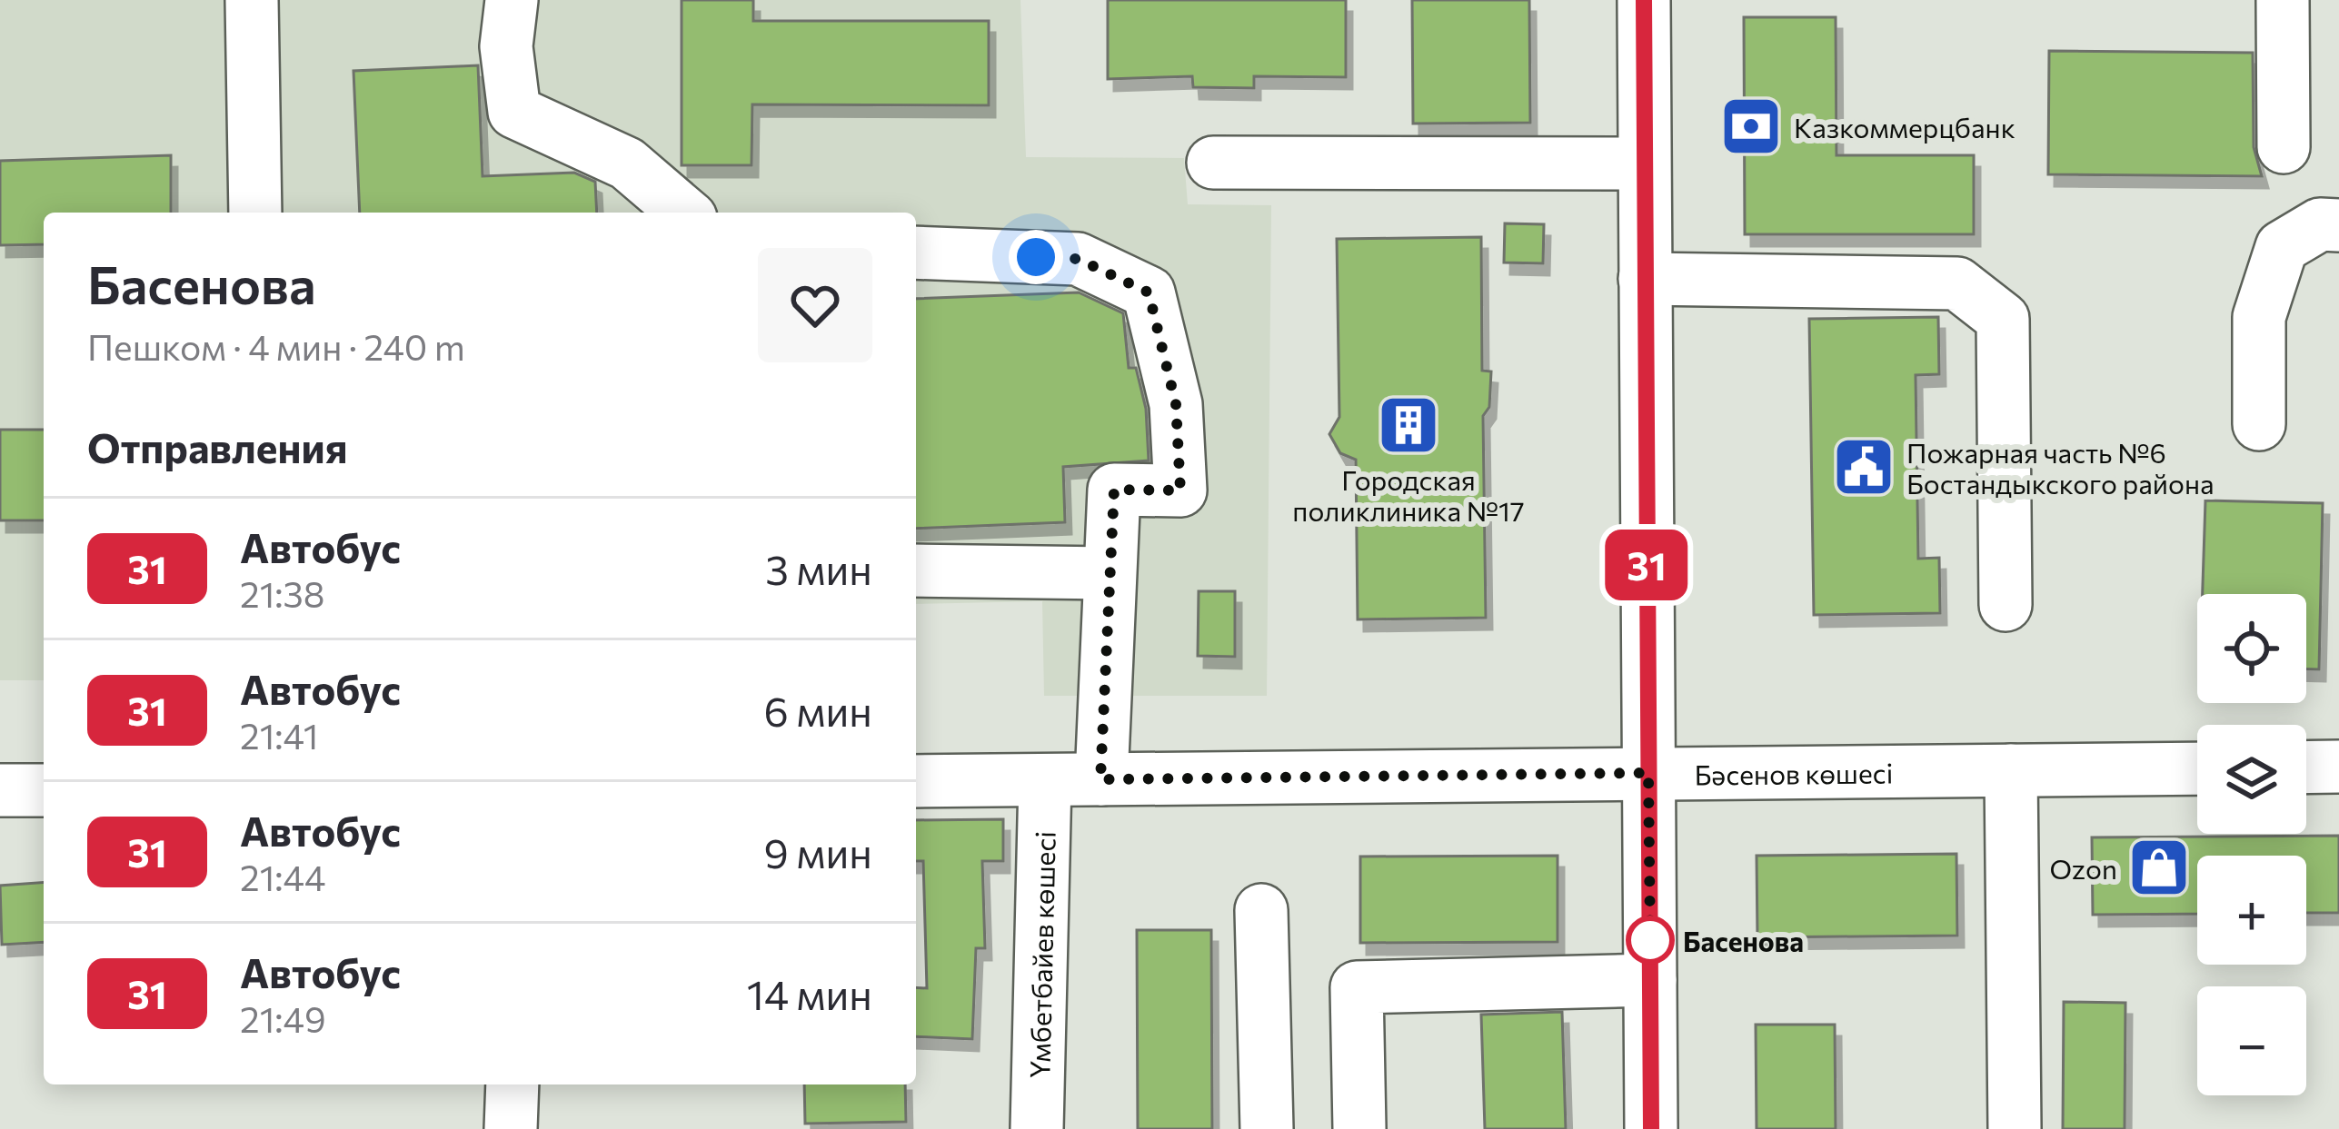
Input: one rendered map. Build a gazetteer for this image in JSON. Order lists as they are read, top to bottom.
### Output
{
  "streets": {
    "street": ["Бәсенов көшесі", "Үмбетбайев көшесі"]
  },
  "crossings": [
    ["Бәсенов көшесі", "Үмбетбайев көшесі"]
  ],
  "places": {
    "bank": ["Казкоммерцбанк"],
    "building": ["Городская поликлиника №17"],
    "public building": ["Пожарная часть №6 Бостандыкского района"],
    "shop": ["Ozon"],
    "other": ["Басенова"]
  },
  "lines": ["bus line 31"],
  "page": {
    "on_map": "31",
    "heading": [
      ["Басенова", "Пешком · 4 мин · 240 m"],
      "Отправления"
    ],
    "list": [
      {
        "mark": "31",
        "name": "Автобус",
        "note": "21:38",
        "value": "3 мин"
      },
      {
        "mark": "31",
        "name": "Автобус",
        "note": "21:41",
        "value": "6 мин"
      },
      {
        "mark": "31",
        "name": "Автобус",
        "note": "21:44",
        "value": "9 мин"
      },
      {
        "mark": "31",
        "name": "Автобус",
        "note": "21:49",
        "value": "14 мин"
      }
    ],
    "map_buttons": ["+", "−"]
  }
}
